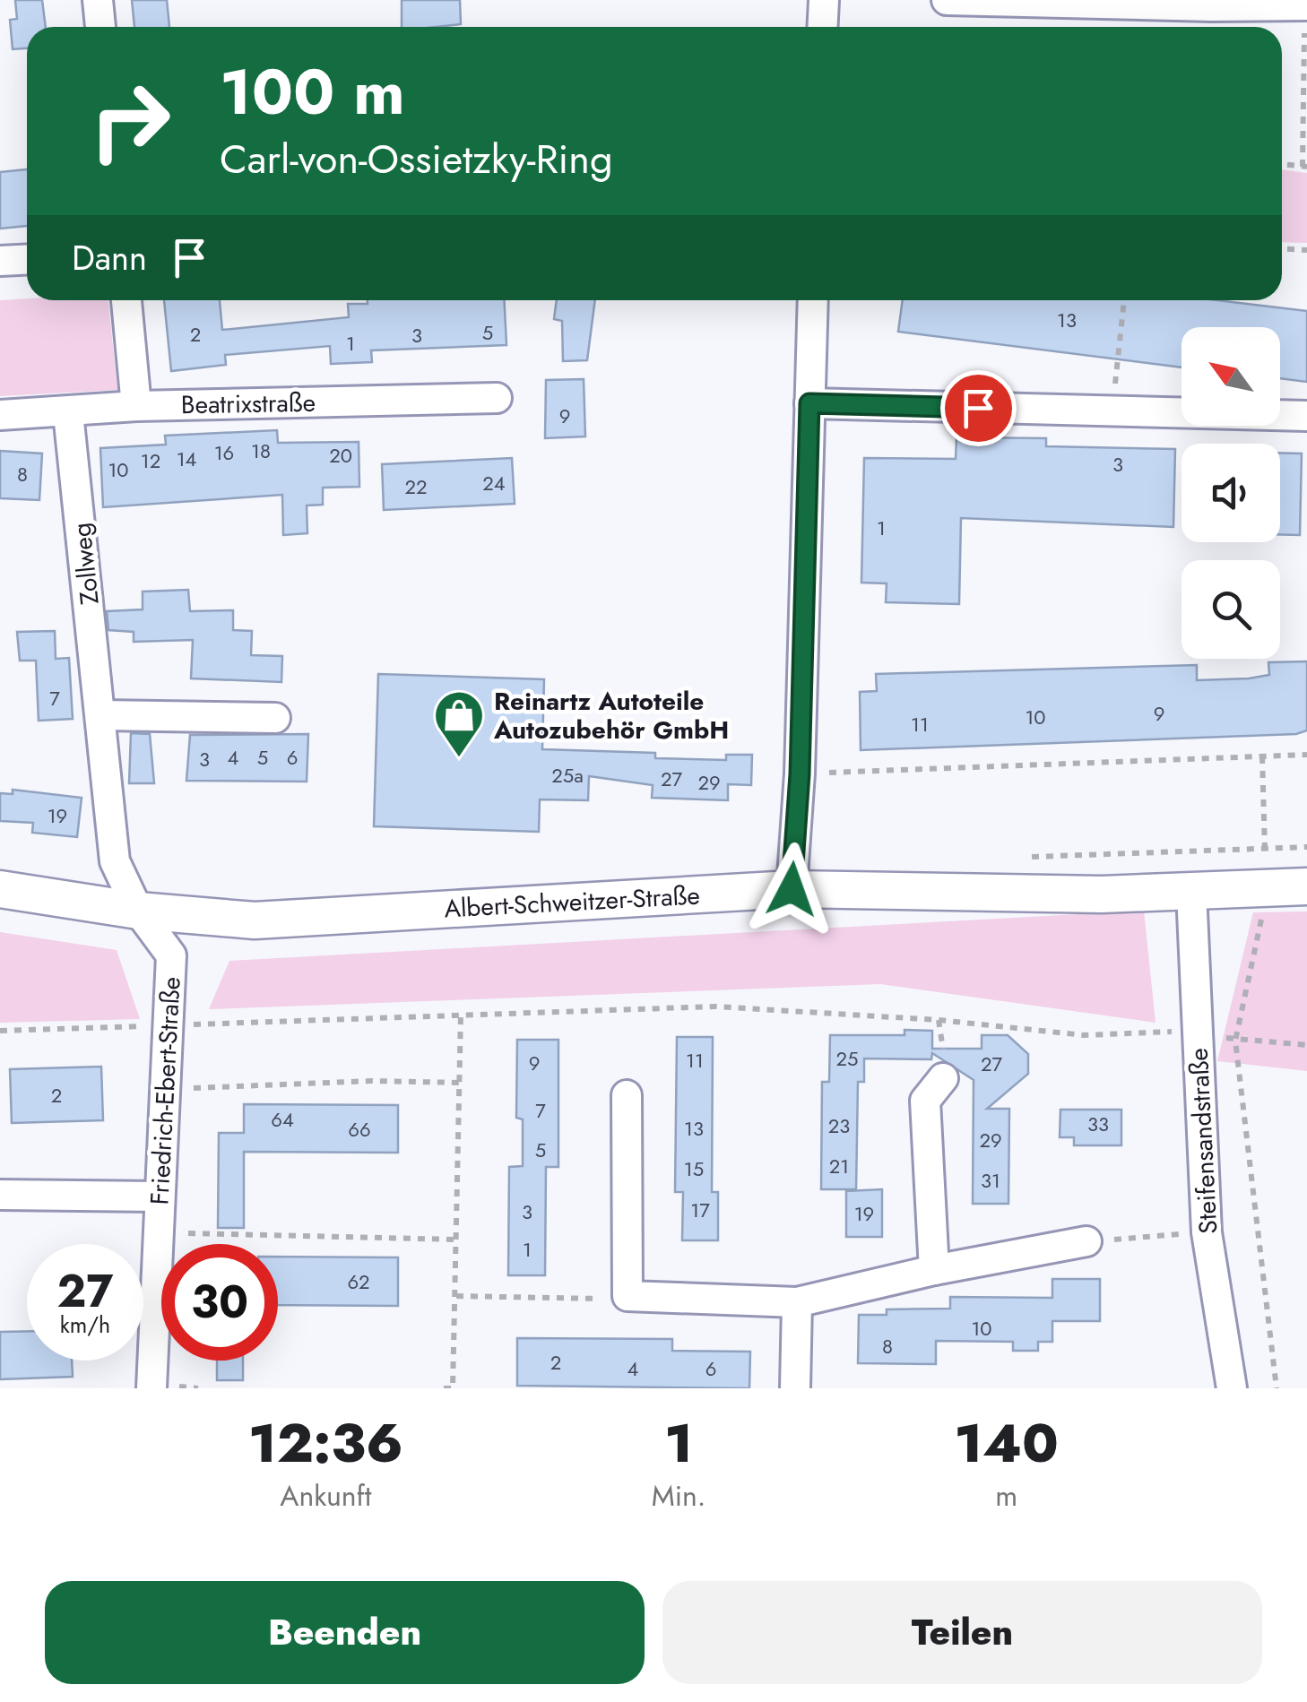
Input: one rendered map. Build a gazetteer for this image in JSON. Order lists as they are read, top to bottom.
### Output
{
  "streets": {
    "street": [
      "Beatrixstraße",
      "Zollweg",
      "Albert-Schweitzer-Straße",
      "Friedrich-Ebert-Straße",
      "Steifensandstraße"
    ]
  },
  "crossings": [
    ["Beatrixstraße", "Zollweg"],
    ["Zollweg", "Albert-Schweitzer-Straße"],
    ["Zollweg", "Friedrich-Ebert-Straße"],
    ["Albert-Schweitzer-Straße", "Friedrich-Ebert-Straße"],
    ["Albert-Schweitzer-Straße", "Steifensandstraße"]
  ],
  "places": {
    "shop": ["Reinartz Autoteile Autozubehör GmbH"]
  },
  "house_numbers": [
    "13",
    "5",
    "2",
    "3",
    "1",
    "9",
    "18",
    "16",
    "20",
    "14",
    "12",
    "3",
    "10",
    "8",
    "24",
    "22",
    "1",
    "7",
    "9",
    "10",
    "11",
    "4",
    "5",
    "6",
    "3",
    "25a",
    "27",
    "29",
    "19",
    "25",
    "11",
    "9",
    "27",
    "2",
    "7",
    "64",
    "33",
    "23",
    "13",
    "66",
    "29",
    "5",
    "21",
    "15",
    "31",
    "17",
    "3",
    "19",
    "1",
    "62",
    "10",
    "8",
    "2",
    "4",
    "6"
  ],
  "north": "top left",
  "page": {
    "turn": ["100 m", "Carl-von-Ossietzky-Ring"],
    "then": "Dann",
    "speed": "27 km/h",
    "limit": "30",
    "eta": [
      "12:36",
      "Ankunft",
      "1",
      "Min.",
      "140",
      "m"
    ],
    "buttons": ["Beenden", "Teilen"]
  }
}
